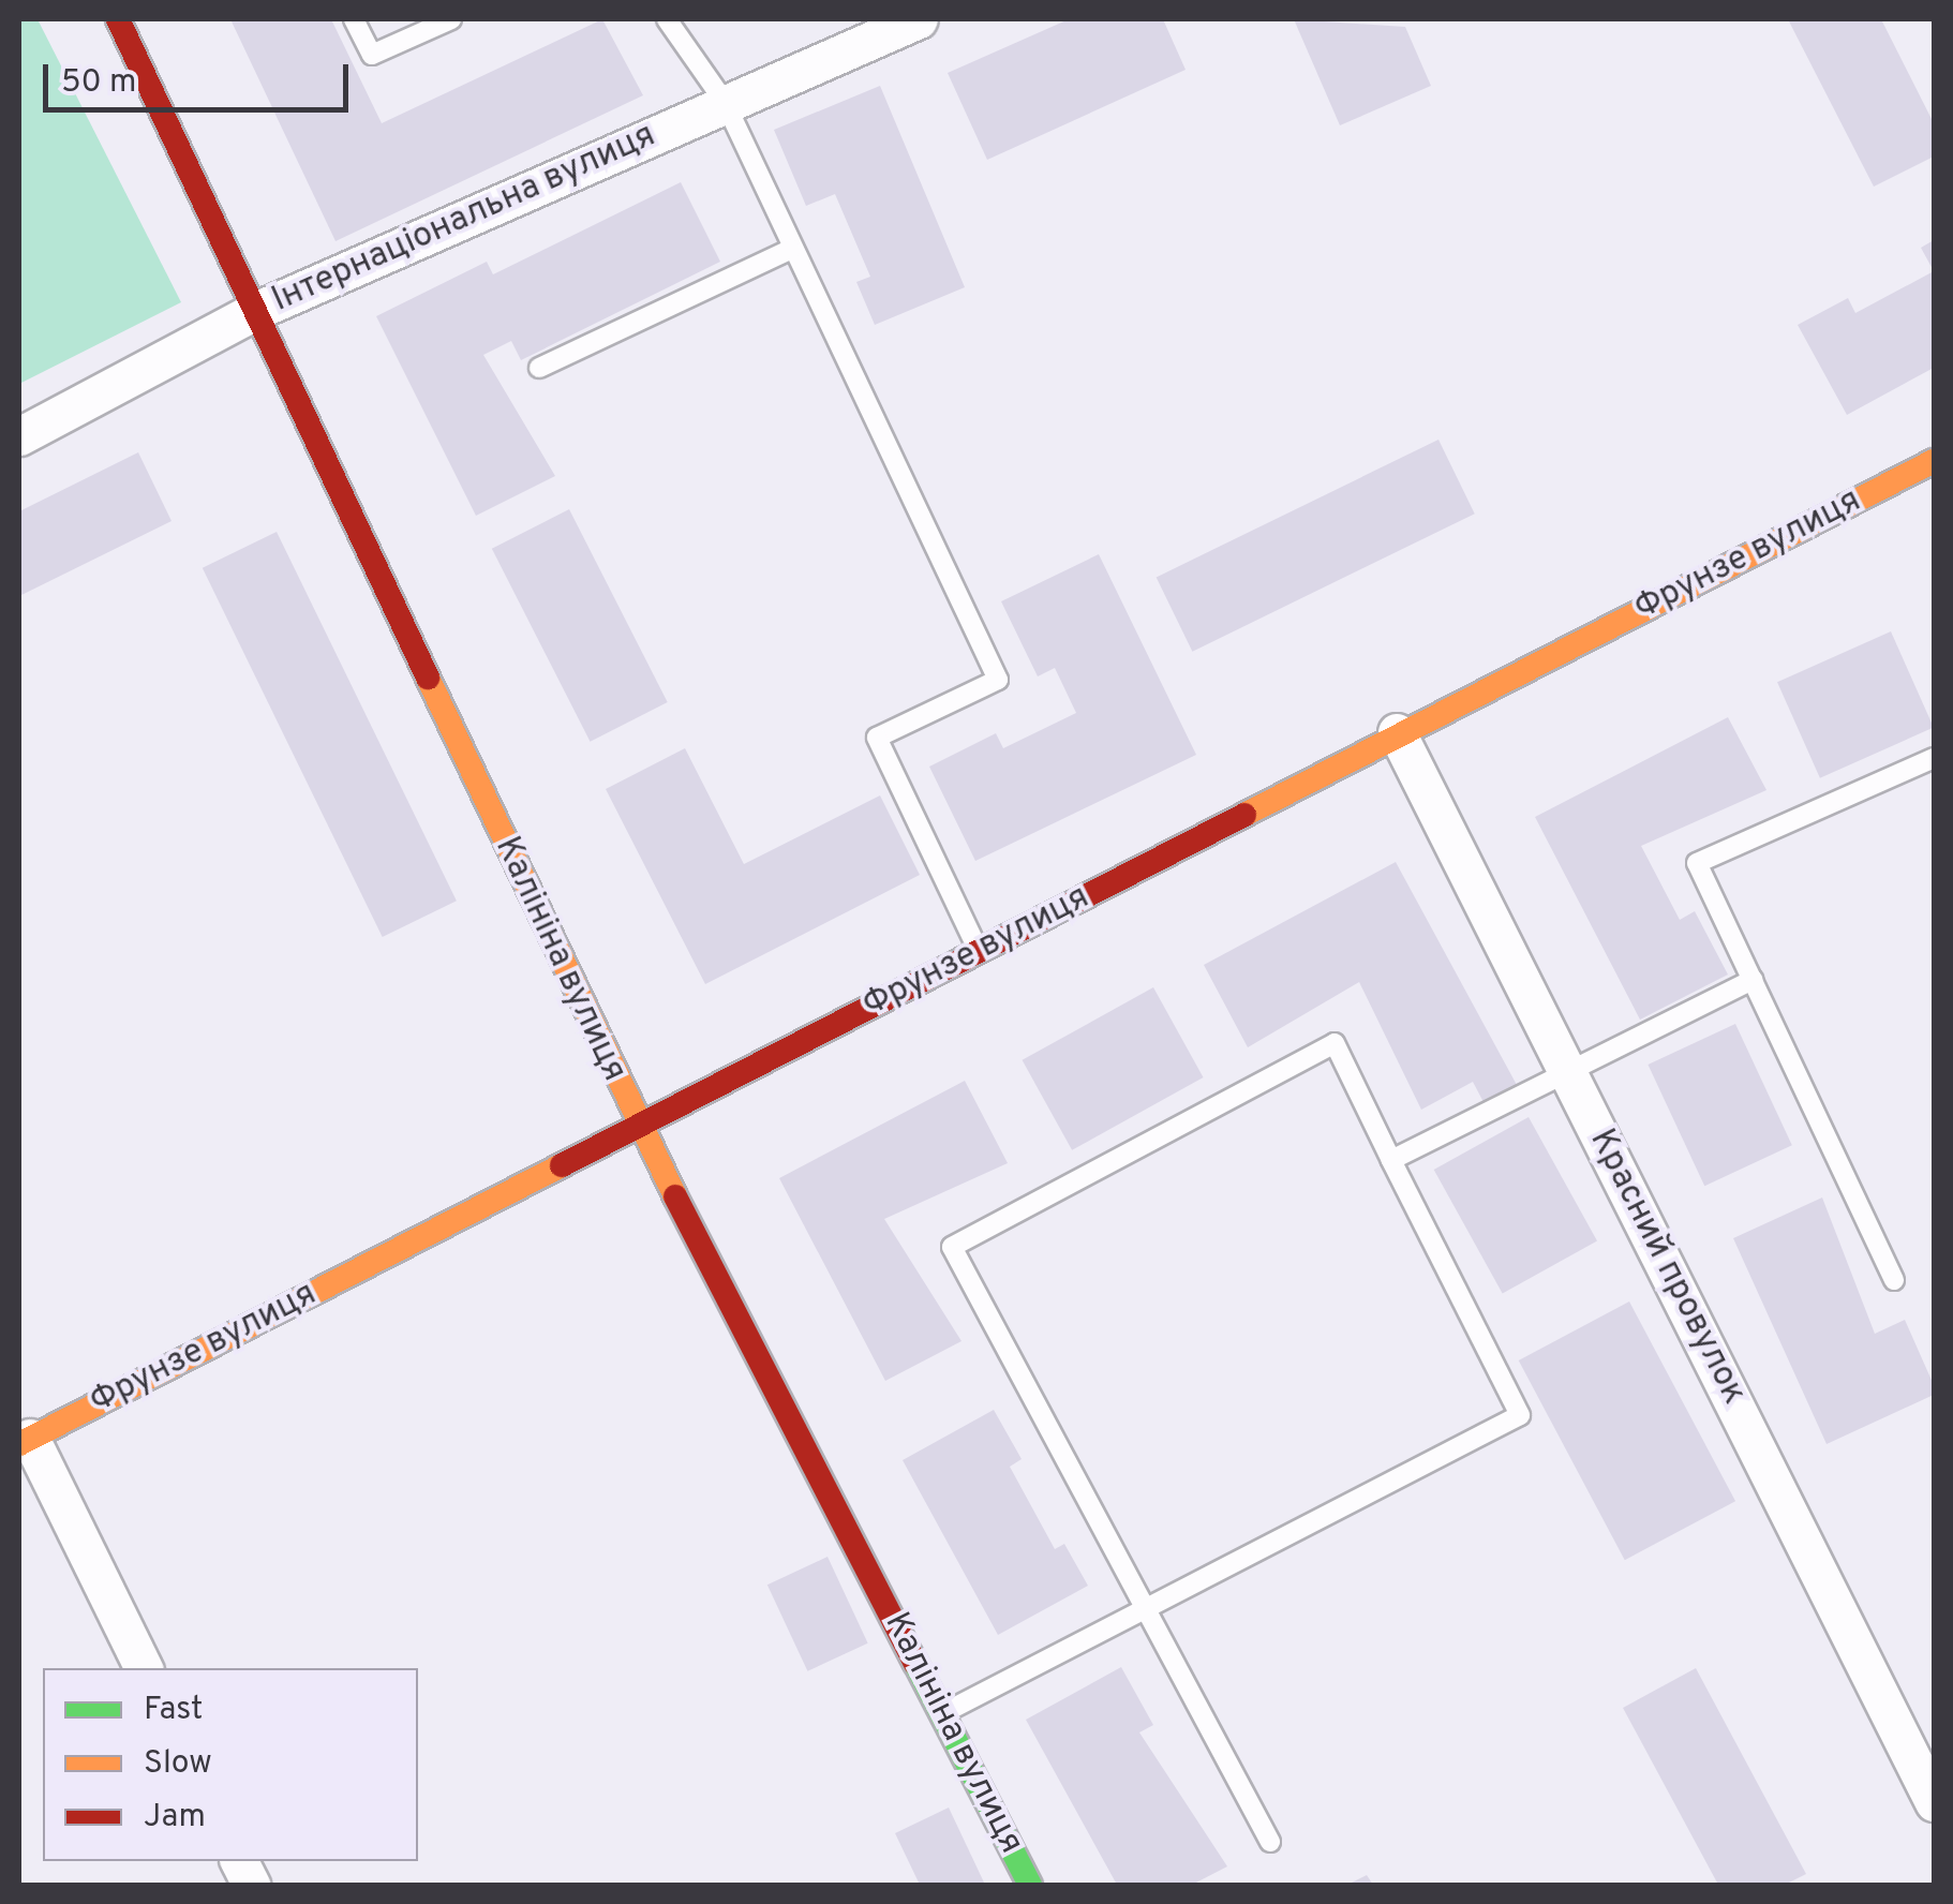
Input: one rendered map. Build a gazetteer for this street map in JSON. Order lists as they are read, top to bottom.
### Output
{
  "streets": {
    "street": [
      "Інтернаціональна вулиця",
      "Фрунзе вулиця",
      "Калініна вулиця",
      "Красний провулок"
    ]
  },
  "crossings": [
    ["Інтернаціональна вулиця", "Калініна вулиця"],
    ["Фрунзе вулиця", "Калініна вулиця"],
    ["Фрунзе вулиця", "Красний провулок"]
  ],
  "legend": ["Fast", "Slow", "Jam"],
  "scale_bar": "50 m"
}
